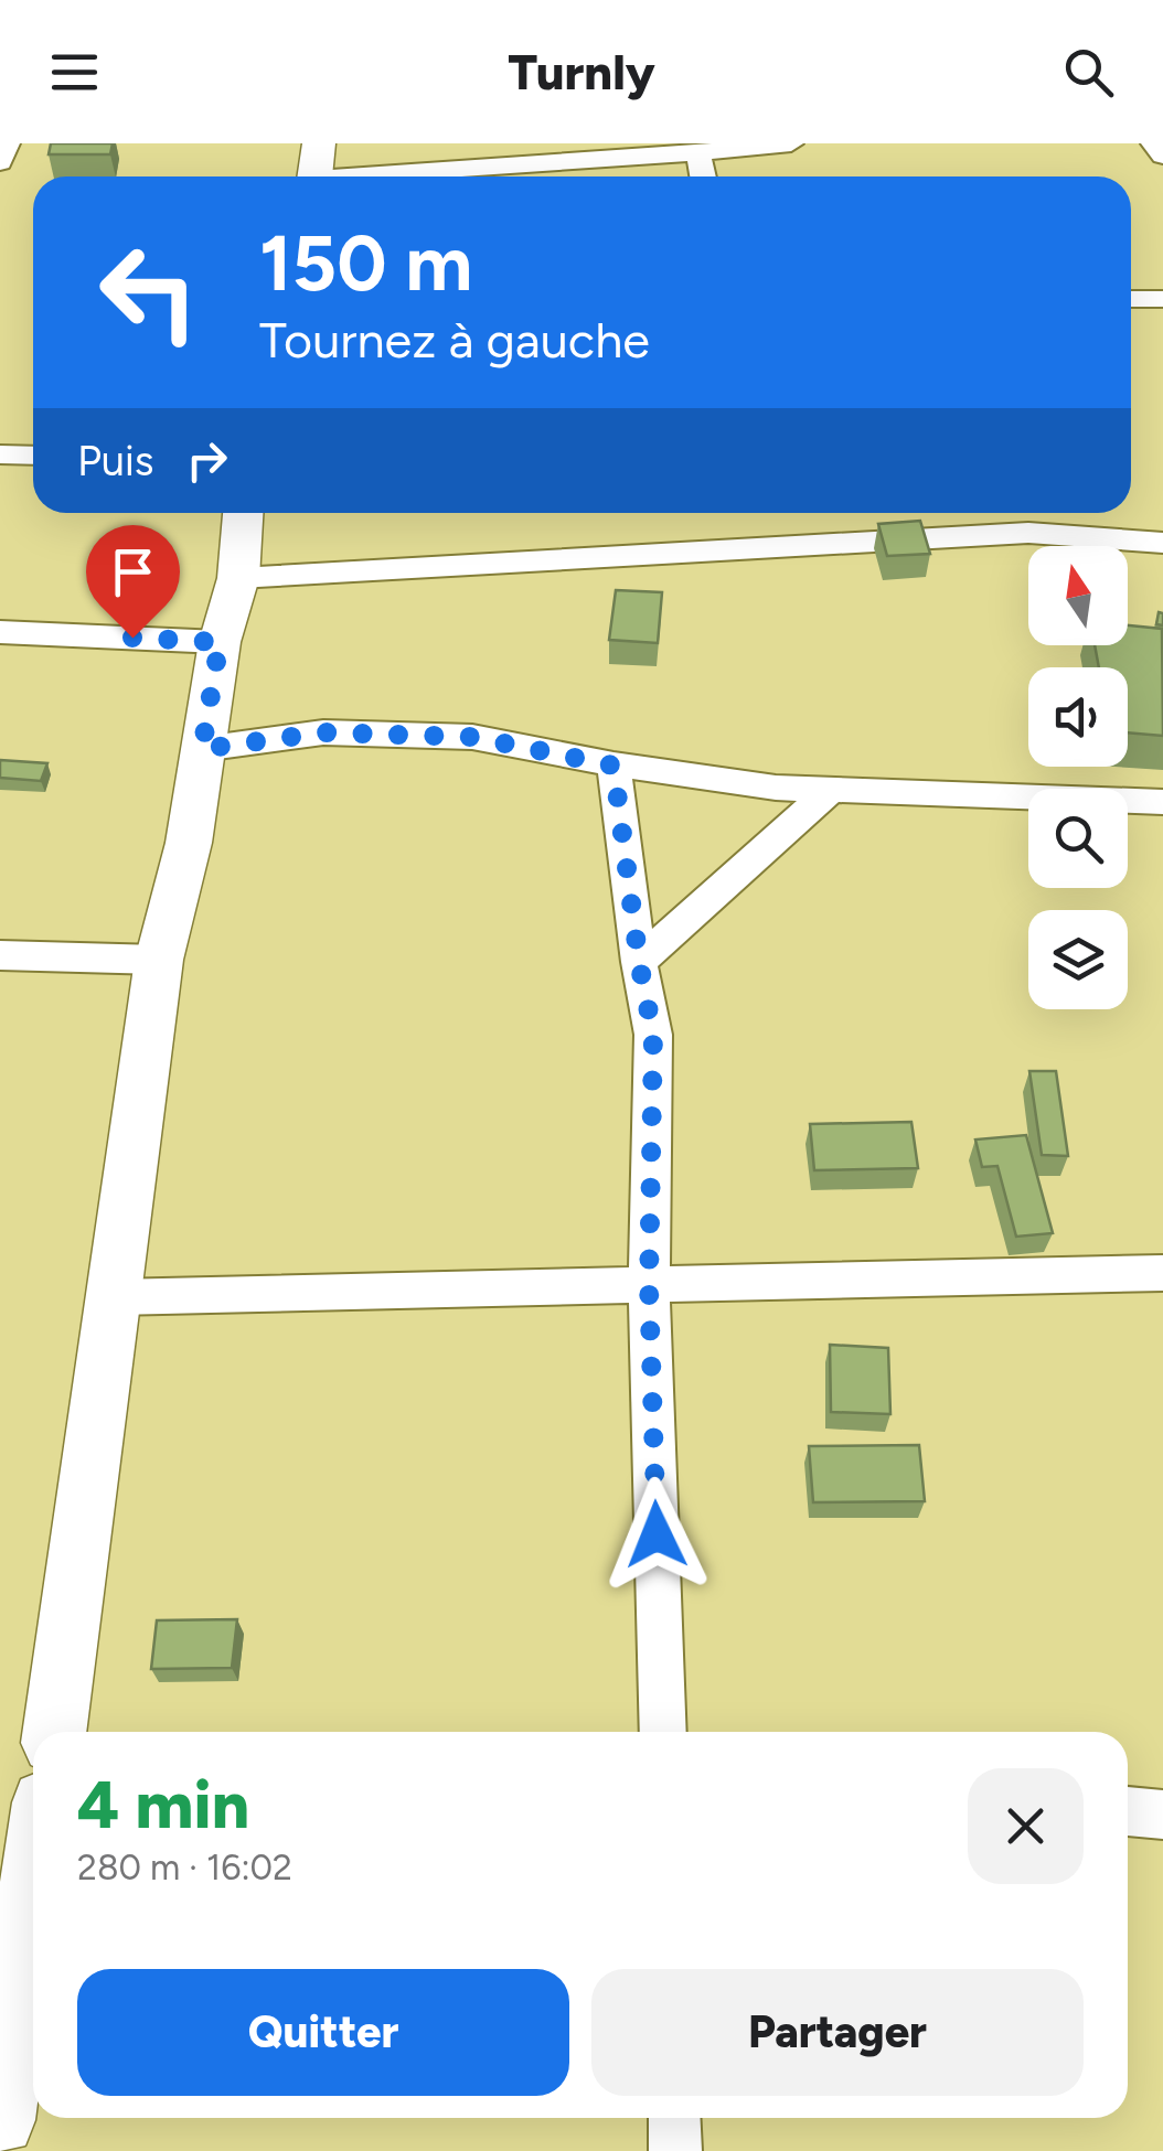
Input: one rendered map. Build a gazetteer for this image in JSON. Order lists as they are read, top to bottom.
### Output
{
  "north": "top",
  "page": {
    "header": "Turnly",
    "turn": ["150 m", "Tournez à gauche"],
    "then": "Puis",
    "heading": ["4 min", "280 m · 16:02"],
    "buttons": ["Quitter", "Partager"]
  }
}
